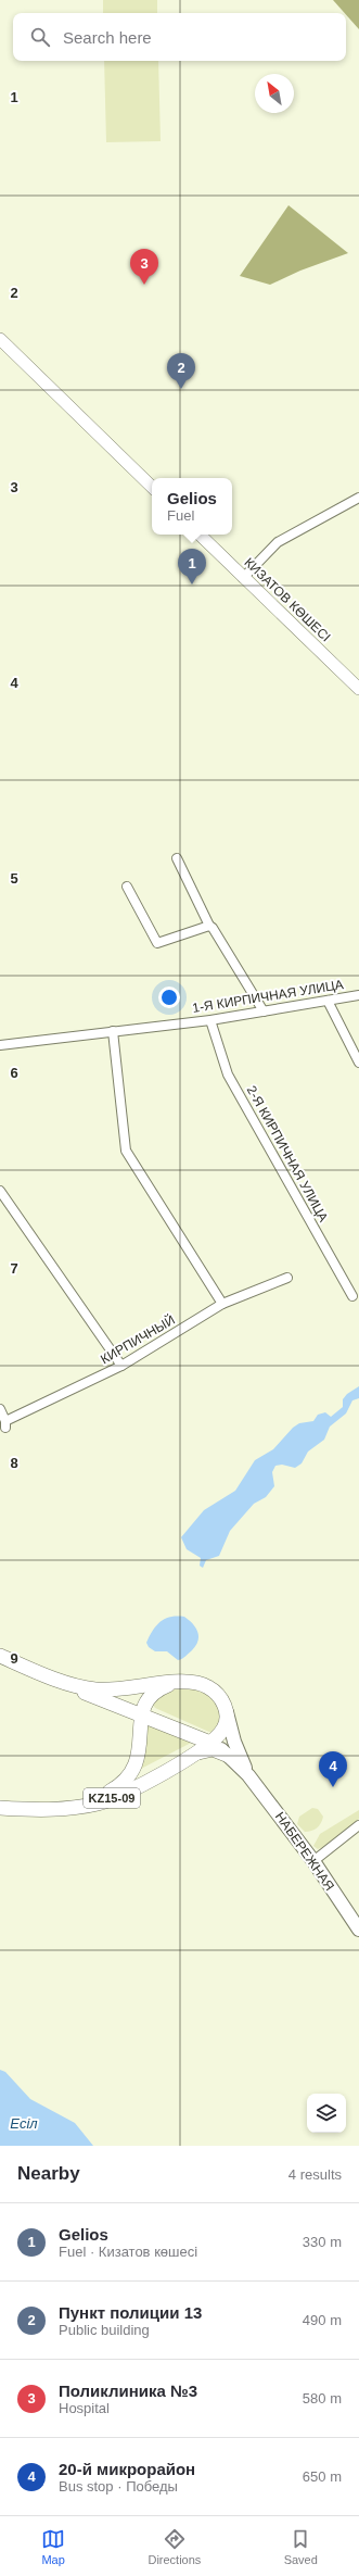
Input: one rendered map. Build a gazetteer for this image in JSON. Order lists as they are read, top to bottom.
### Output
{
  "streets": {
    "highway": ["KZ15-09"],
    "main road": ["КИЗАТОВ КӨШЕСІ", "НАБЕРЕЖНАЯ"],
    "street": ["1-Я КИРПИЧНАЯ УЛИЦА", "2-Я КИРПИЧНАЯ УЛИЦА", "КИРПИЧНЫЙ"]
  },
  "crossings": [
    ["1-Я КИРПИЧНАЯ УЛИЦА", "2-Я КИРПИЧНАЯ УЛИЦА"],
    ["KZ15-09", "НАБЕРЕЖНАЯ"]
  ],
  "water": ["Есіл"],
  "north": "top left",
  "page": {
    "search": "Search here",
    "pins": [
      "3",
      "2",
      "1",
      "4"
    ],
    "popup": ["Gelios", "Fuel"],
    "heading": ["Nearby", "4 results"],
    "list": [
      {
        "mark": "1",
        "name": "Gelios",
        "note": "Fuel · Кизатов көшесі",
        "value": "330 m"
      },
      {
        "mark": "2",
        "name": "Пункт полиции 13",
        "note": "Public building",
        "value": "490 m"
      },
      {
        "mark": "3",
        "name": "Поликлиника №3",
        "note": "Hospital",
        "value": "580 m"
      },
      {
        "mark": "4",
        "name": "20-й микрорайон",
        "note": "Bus stop · Победы",
        "value": "650 m"
      }
    ],
    "nav": ["Map", "Directions", "Saved"]
  },
  "grid": {
    "rows": [
      "1",
      "2",
      "3",
      "4",
      "5",
      "6",
      "7",
      "8",
      "9"
    ]
  }
}
